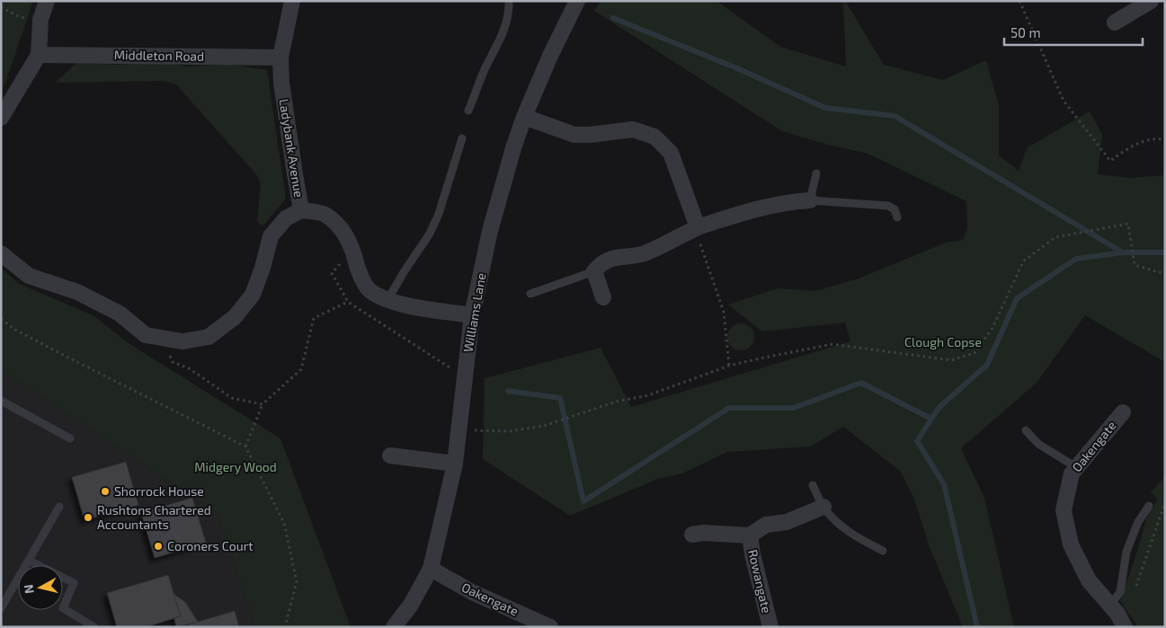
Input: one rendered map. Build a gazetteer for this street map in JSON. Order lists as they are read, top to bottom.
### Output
{
  "streets": {
    "street": [
      "Middleton Road",
      "Ladybank Avenue",
      "Williams Lane",
      "Oakengate",
      "Rowangate"
    ]
  },
  "crossings": [
    ["Middleton Road", "Ladybank Avenue"],
    ["Ladybank Avenue", "Williams Lane"],
    ["Williams Lane", "Oakengate"]
  ],
  "parks": ["Clough Copse", "Midgery Wood"],
  "places": ["Shorrock House", "Rushtons Chartered Accountants", "Coroners Court"],
  "scale_bar": "50 m",
  "north": "left"
}
